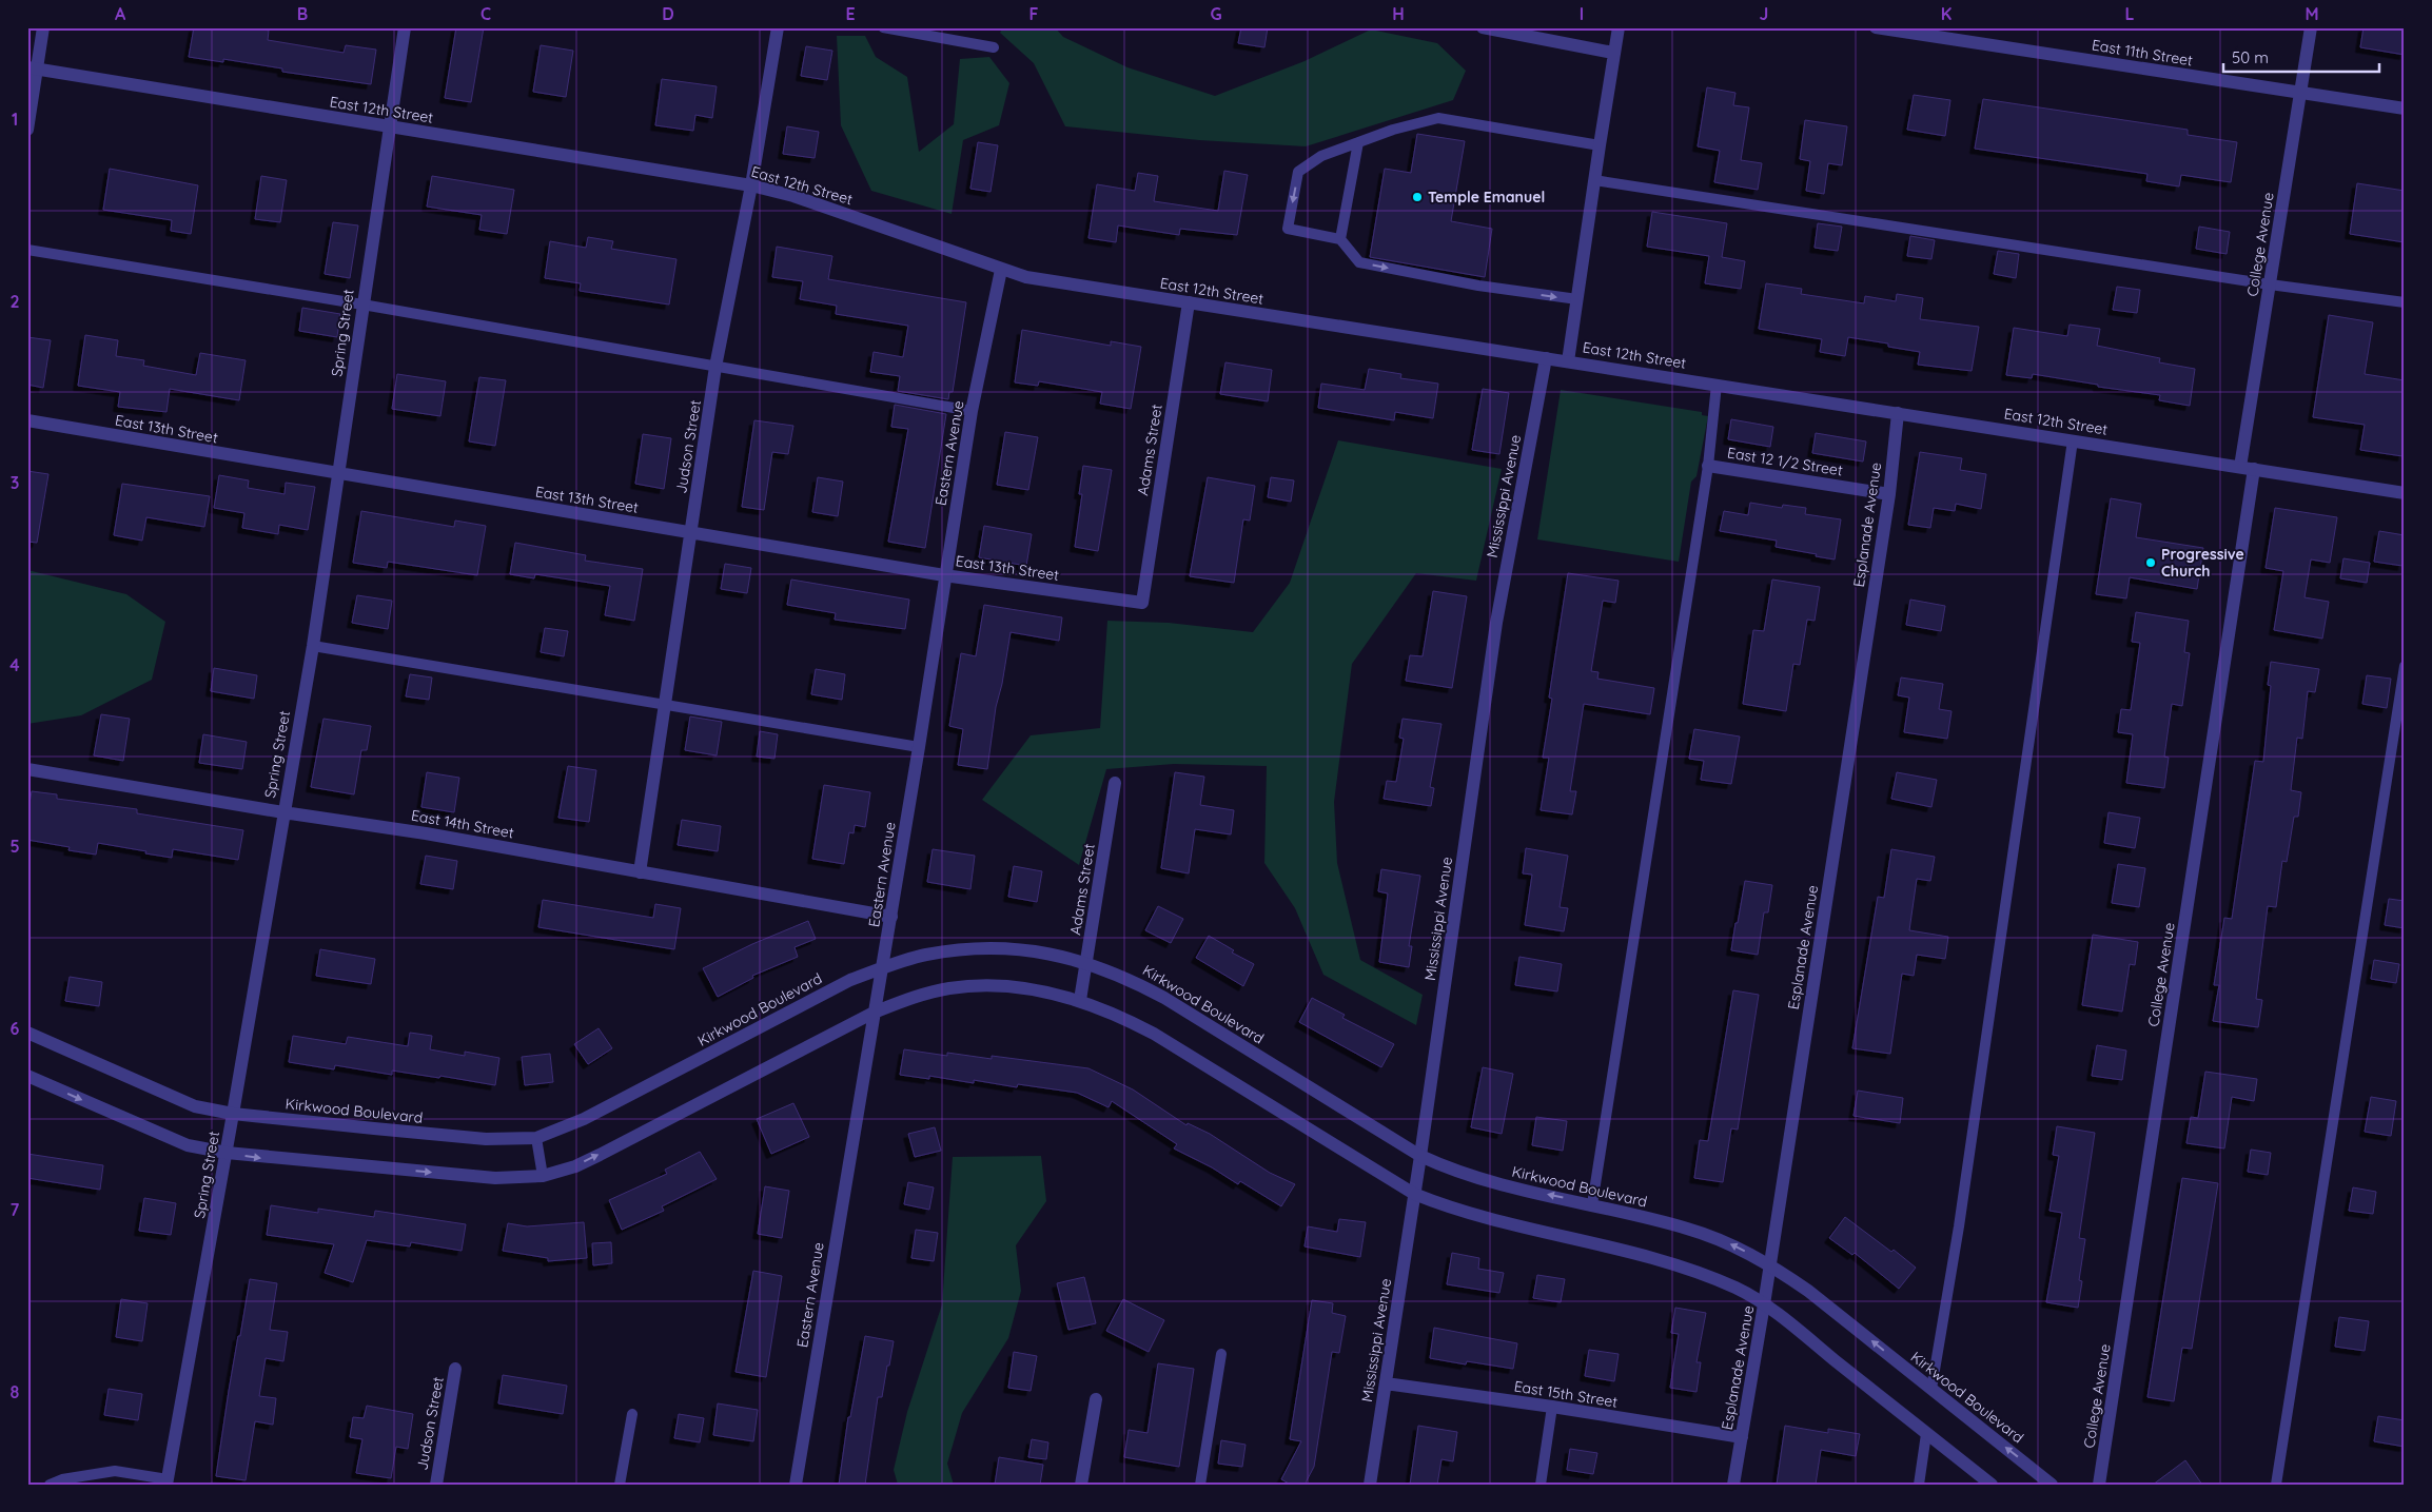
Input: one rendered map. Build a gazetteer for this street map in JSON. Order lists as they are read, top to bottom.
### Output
{
  "streets": {
    "street": [
      "East 11th Street",
      "East 12th Street",
      "College Avenue",
      "Spring Street",
      "East 13th Street",
      "Judson Street",
      "Adams Street",
      "Eastern Avenue",
      "East 12 1/2 Street",
      "Mississippi Avenue",
      "Esplanade Avenue",
      "East 14th Street",
      "Kirkwood Boulevard",
      "East 15th Street"
    ]
  },
  "crossings": [
    ["East 11th Street", "College Avenue"],
    ["East 12th Street", "College Avenue"],
    ["East 12th Street", "Spring Street"],
    ["East 12th Street", "Judson Street"],
    ["East 12th Street", "Adams Street"],
    ["East 12th Street", "Eastern Avenue"],
    ["East 12th Street", "Mississippi Avenue"],
    ["East 12th Street", "Esplanade Avenue"],
    ["Spring Street", "East 13th Street"],
    ["Spring Street", "East 14th Street"],
    ["Spring Street", "Kirkwood Boulevard"],
    ["East 13th Street", "Judson Street"],
    ["East 13th Street", "Adams Street"],
    ["East 13th Street", "Eastern Avenue"],
    ["Judson Street", "East 14th Street"],
    ["Adams Street", "Kirkwood Boulevard"],
    ["Eastern Avenue", "East 14th Street"],
    ["Eastern Avenue", "Kirkwood Boulevard"],
    ["East 12 1/2 Street", "Esplanade Avenue"],
    ["Mississippi Avenue", "Kirkwood Boulevard"],
    ["Mississippi Avenue", "East 15th Street"],
    ["Esplanade Avenue", "Kirkwood Boulevard"],
    ["Esplanade Avenue", "East 15th Street"]
  ],
  "places": ["Temple Emanuel", "Progressive Church"],
  "scale_bar": "50 m",
  "grid": {
    "columns": [
      "A",
      "B",
      "C",
      "D",
      "E",
      "F",
      "G",
      "H",
      "I",
      "J",
      "K",
      "L",
      "M"
    ],
    "rows": [
      "1",
      "2",
      "3",
      "4",
      "5",
      "6",
      "7",
      "8"
    ]
  }
}
